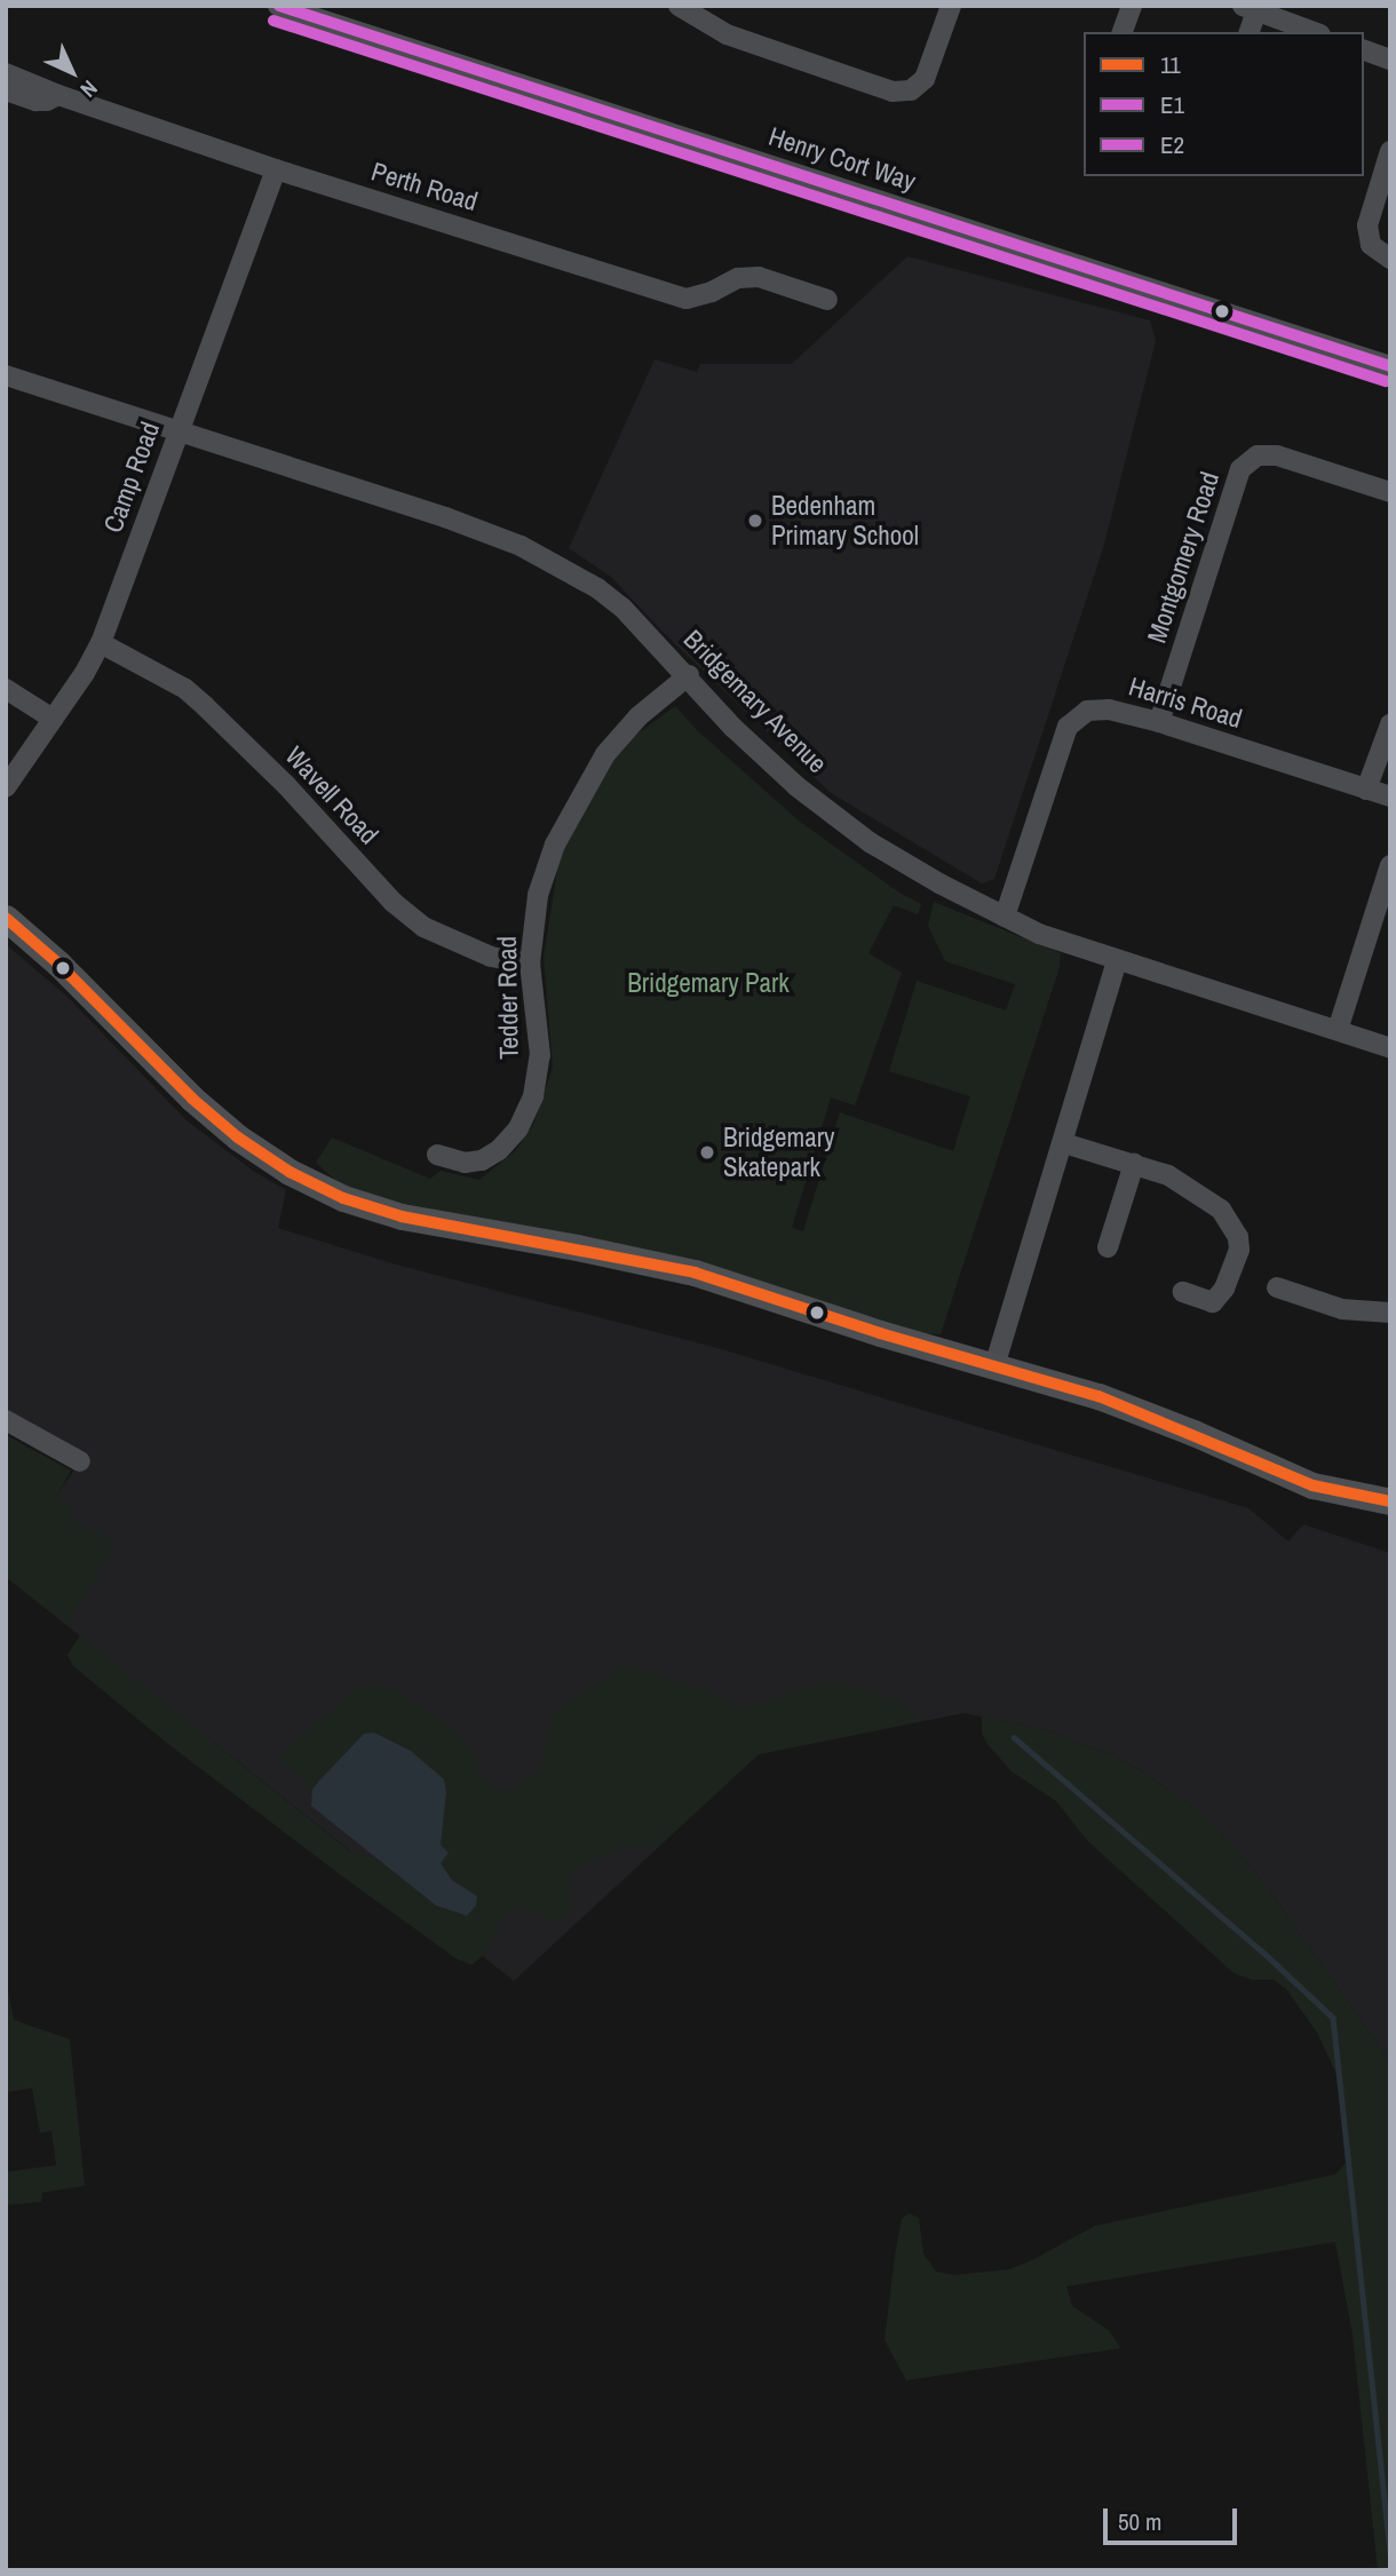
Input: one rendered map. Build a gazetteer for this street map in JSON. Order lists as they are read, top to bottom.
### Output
{
  "streets": {
    "street": [
      "Henry Cort Way",
      "Perth Road",
      "Camp Road",
      "Montgomery Road",
      "Bridgemary Avenue",
      "Harris Road",
      "Wavell Road",
      "Tedder Road"
    ]
  },
  "crossings": [
    ["Perth Road", "Camp Road"],
    ["Camp Road", "Bridgemary Avenue"],
    ["Camp Road", "Wavell Road"],
    ["Montgomery Road", "Harris Road"],
    ["Bridgemary Avenue", "Harris Road"],
    ["Bridgemary Avenue", "Tedder Road"],
    ["Wavell Road", "Tedder Road"]
  ],
  "parks": ["Bridgemary Park"],
  "places": ["Bedenham Primary School", "Bridgemary Skatepark"],
  "lines": ["transit line E1", "transit line E2", "transit line 11"],
  "legend": ["11", "E1", "E2"],
  "scale_bar": "50 m",
  "north": "bottom right"
}
